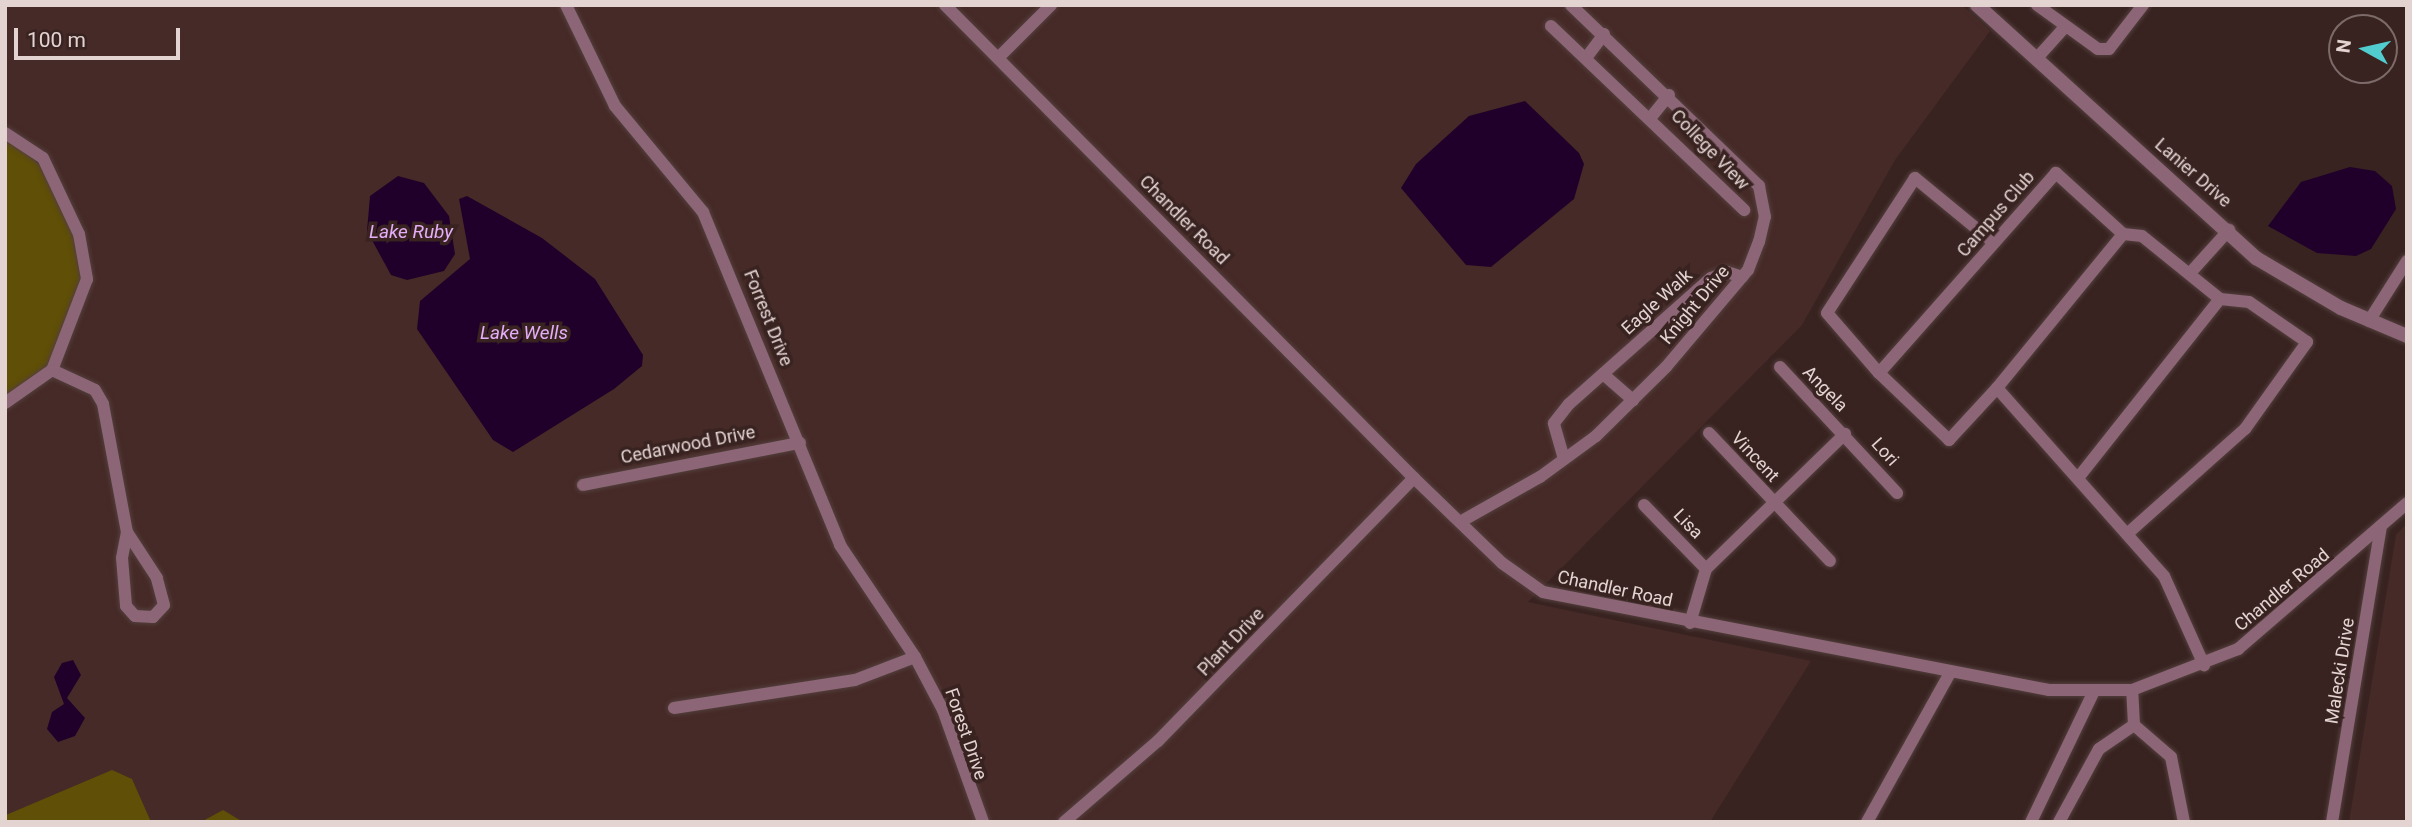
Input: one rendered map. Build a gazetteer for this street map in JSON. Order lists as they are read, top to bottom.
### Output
{
  "streets": {
    "street": [
      "College View",
      "Lanier Drive",
      "Campus Club",
      "Chandler Road",
      "Eagle Walk",
      "Knight Drive",
      "Forrest Drive",
      "Angela",
      "Cedarwood Drive",
      "Lori",
      "Vincent",
      "Lisa",
      "Plant Drive",
      "Malecki Drive",
      "Forest Drive"
    ]
  },
  "crossings": [
    ["College View", "Knight Drive"],
    ["Chandler Road", "Knight Drive"],
    ["Chandler Road", "Plant Drive"],
    ["Chandler Road", "Malecki Drive"],
    ["Eagle Walk", "Knight Drive"],
    ["Forrest Drive", "Cedarwood Drive"],
    ["Forrest Drive", "Forest Drive"],
    ["Angela", "Lori"]
  ],
  "water": ["Lake Ruby", "Lake Wells"],
  "scale_bar": "100 m",
  "north": "left"
}
